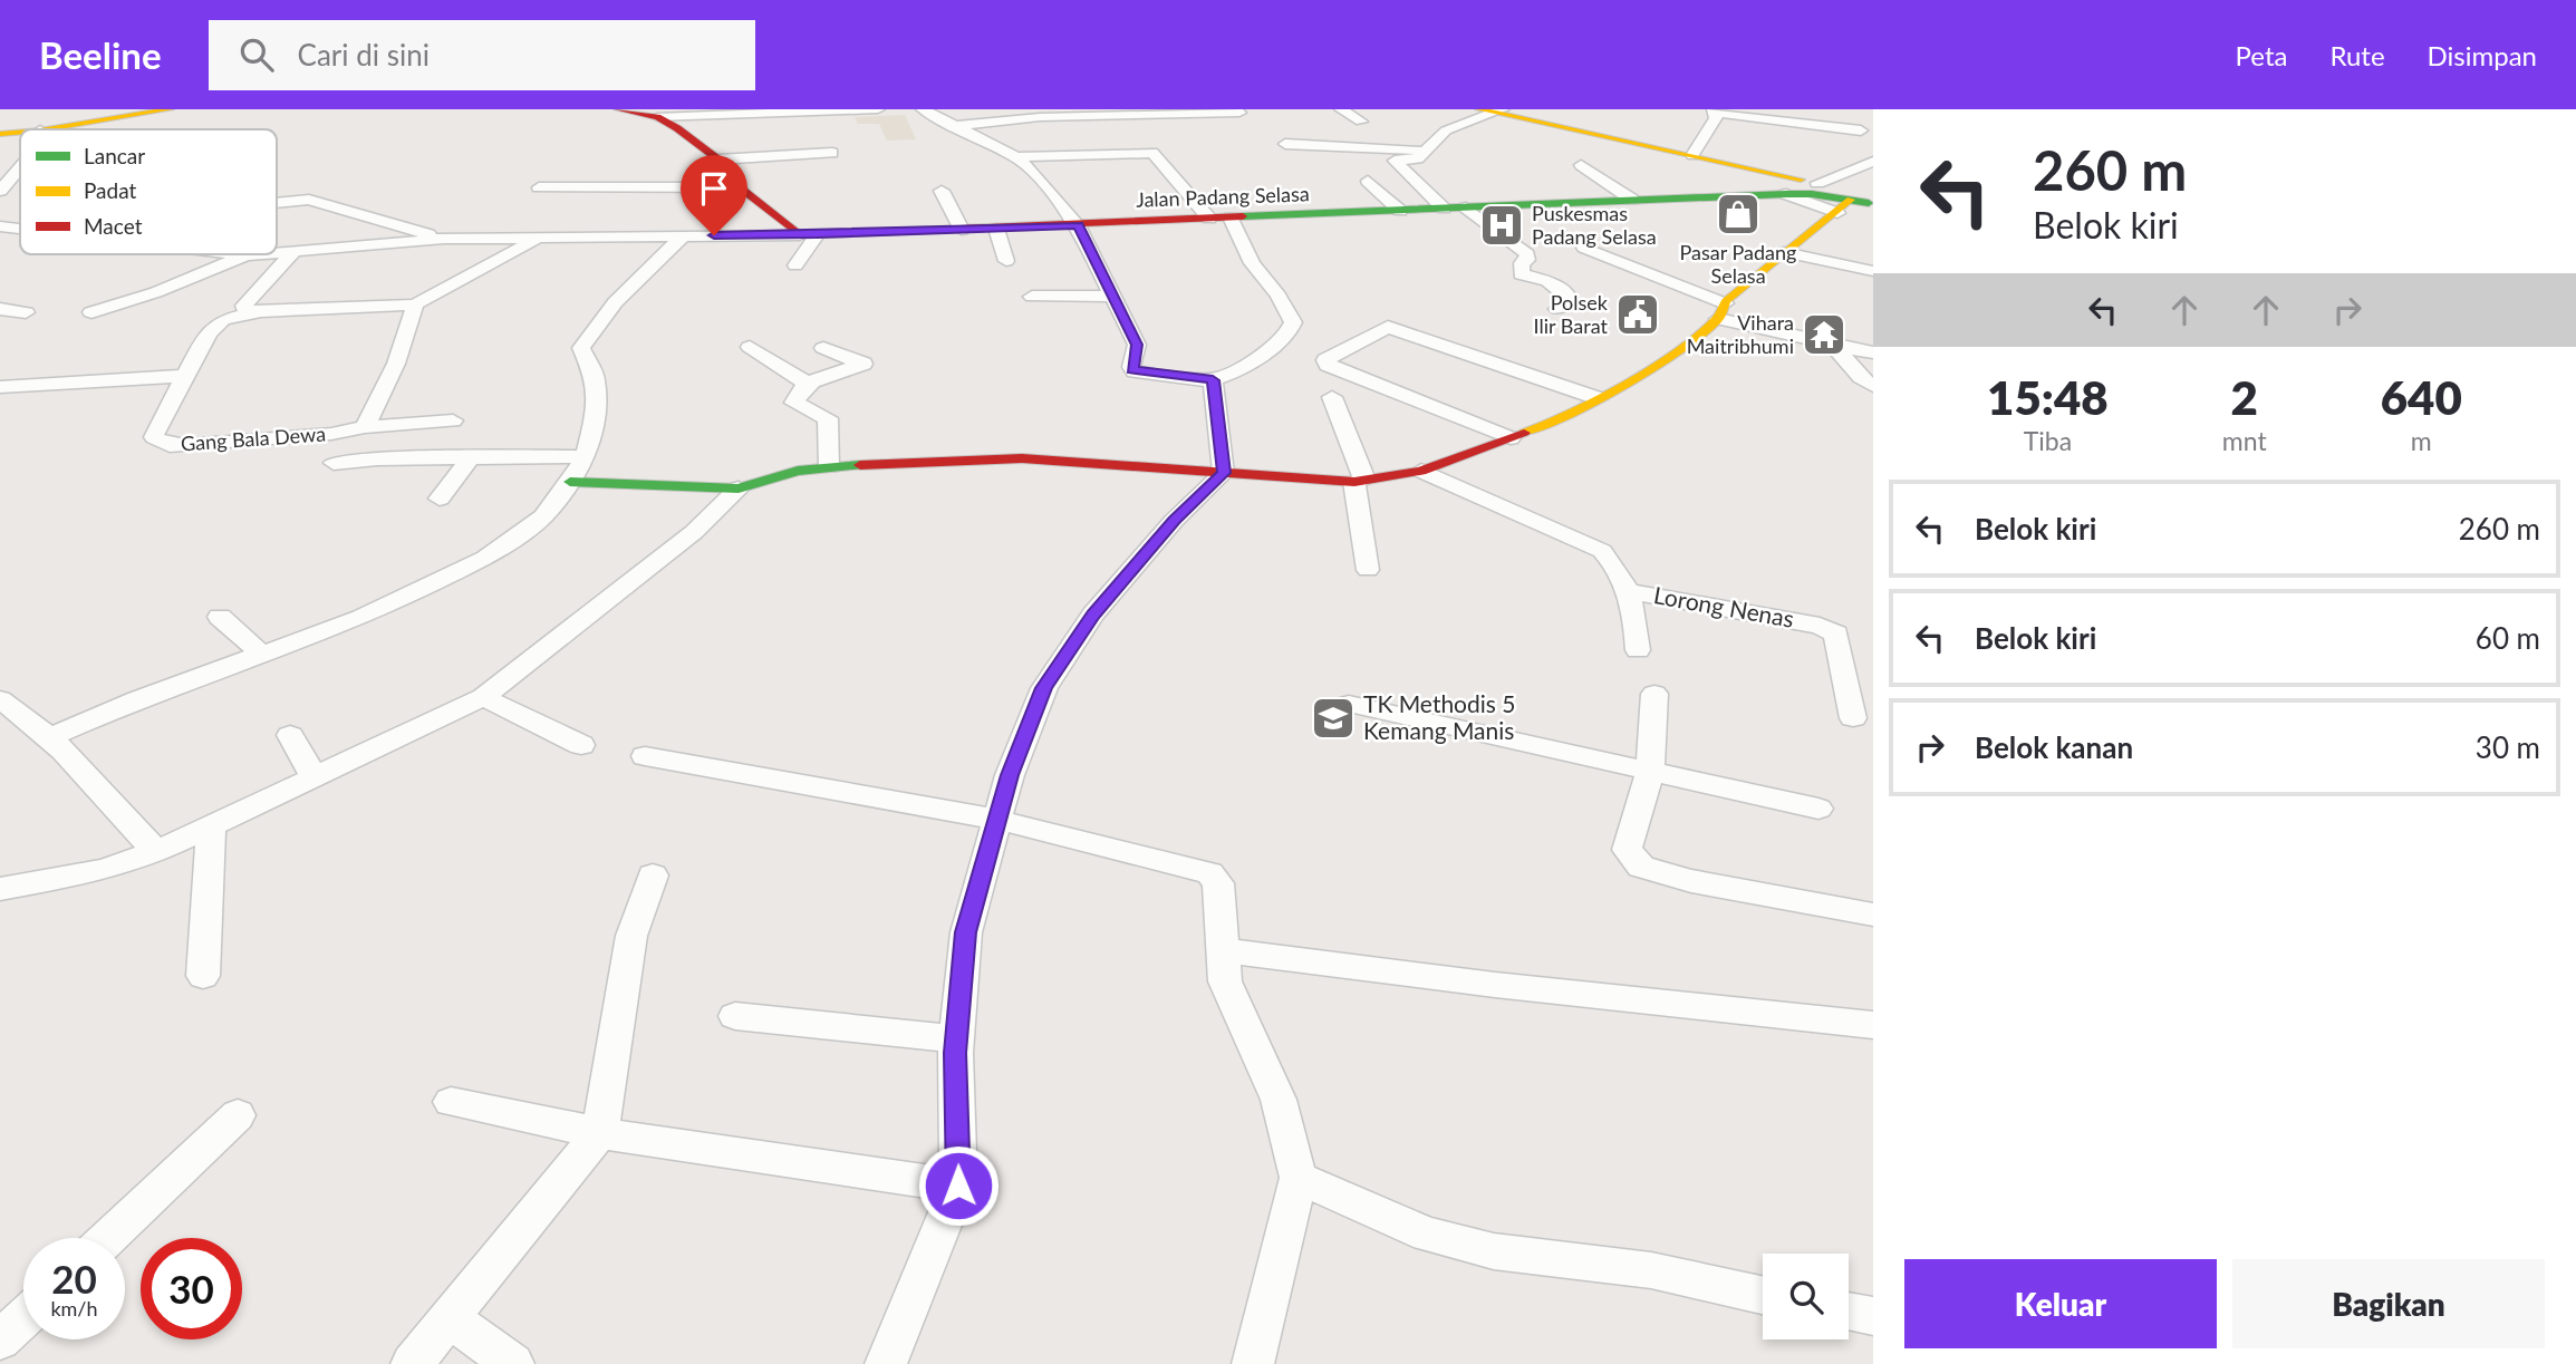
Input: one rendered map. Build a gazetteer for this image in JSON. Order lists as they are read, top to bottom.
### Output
{
  "streets": {
    "street": ["Jalan Padang Selasa", "Gang Bala Dewa", "Lorong Nenas"]
  },
  "places": {
    "shop": ["Pasar Padang Selasa"],
    "hospital": ["Puskesmas Padang Selasa"],
    "public building": ["Polsek Ilir Barat"],
    "temple": ["Vihara Maitribhumi"],
    "school or university": ["TK Methodis 5 Kemang Manis"]
  },
  "legend": ["Lancar", "Padat", "Macet"],
  "page": {
    "header": "Beeline",
    "search": "Cari di sini",
    "nav": ["Peta", "Rute", "Disimpan"],
    "turn": ["260 m", "Belok kiri"],
    "eta": [
      "15:48",
      "Tiba",
      "2",
      "mnt",
      "640",
      "m"
    ],
    "list": [
      {
        "name": "Belok kiri",
        "value": "260 m"
      },
      {
        "name": "Belok kiri",
        "value": "60 m"
      },
      {
        "name": "Belok kanan",
        "value": "30 m"
      }
    ],
    "speed": "20 km/h",
    "limit": "30",
    "buttons": ["Keluar", "Bagikan"]
  }
}
